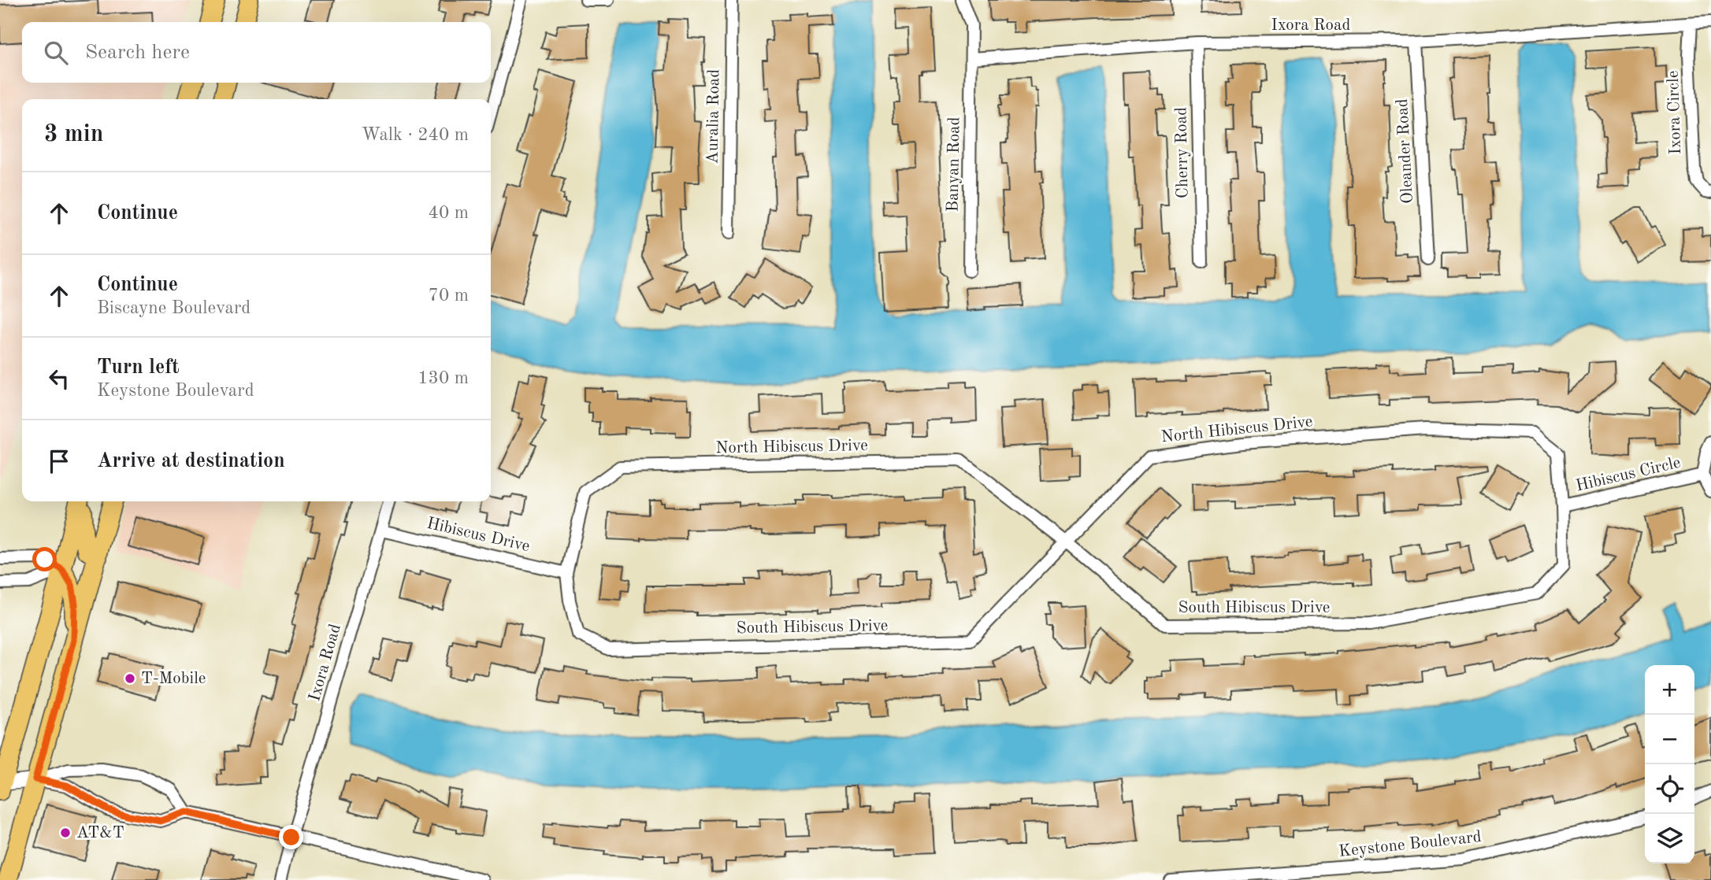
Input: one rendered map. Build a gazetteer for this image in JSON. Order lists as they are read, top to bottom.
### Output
{
  "streets": {
    "street": [
      "Ixora Road",
      "Ixora Circle",
      "Auralia Road",
      "Oleander Road",
      "Cherry Road",
      "Banyan Road",
      "North Hibiscus Drive",
      "Hibiscus Circle",
      "Hibiscus Drive",
      "South Hibiscus Drive",
      "Keystone Boulevard"
    ]
  },
  "crossings": [
    ["Ixora Road", "Ixora Circle"],
    ["Ixora Road", "Oleander Road"],
    ["Ixora Road", "Cherry Road"],
    ["Ixora Road", "Banyan Road"],
    ["Ixora Road", "Hibiscus Drive"],
    ["North Hibiscus Drive", "Hibiscus Circle"],
    ["North Hibiscus Drive", "Hibiscus Drive"],
    ["North Hibiscus Drive", "South Hibiscus Drive"],
    ["Hibiscus Circle", "South Hibiscus Drive"],
    ["Hibiscus Drive", "South Hibiscus Drive"]
  ],
  "places": ["T-Mobile", "AT&T"],
  "page": {
    "search": "Search here",
    "heading": ["3 min", "Walk · 240 m"],
    "list": [
      ["Continue", "40 m"],
      ["Continue", "Biscayne Boulevard", "70 m"],
      ["Turn left", "Keystone Boulevard", "130 m"],
      "Arrive at destination"
    ],
    "map_buttons": ["+", "−"]
  }
}
